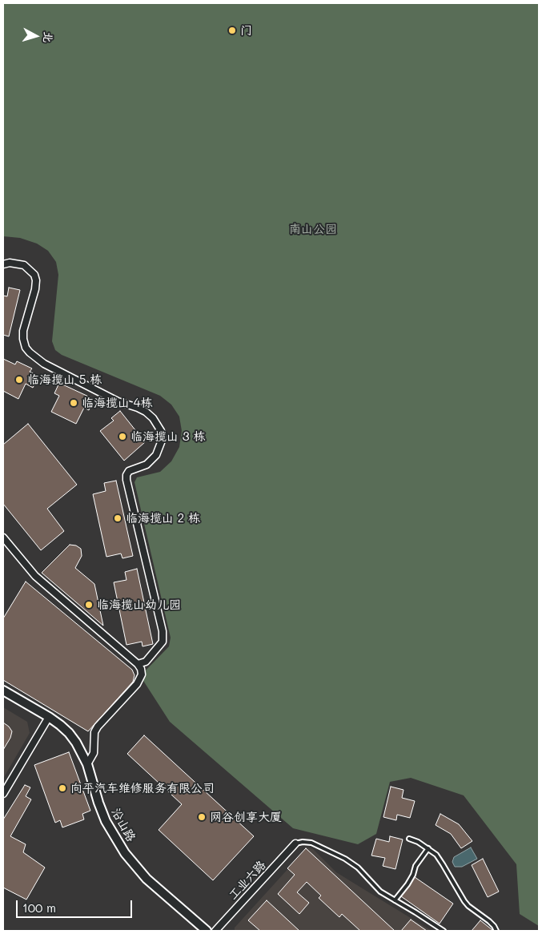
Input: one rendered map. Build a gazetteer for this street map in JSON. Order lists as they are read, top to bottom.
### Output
{
  "streets": {
    "street": ["沿山路", "工业六路"]
  },
  "parks": ["南山公园"],
  "places": [
    "门",
    "临海揽山 5 栋",
    "临海揽山 4栋",
    "临海揽山 3 栋",
    "临海揽山 2 栋",
    "临海揽山幼儿园",
    "向平汽车维修服务有限公司",
    "网谷创享大厦"
  ],
  "scale_bar": "100 m",
  "north": "right"
}
